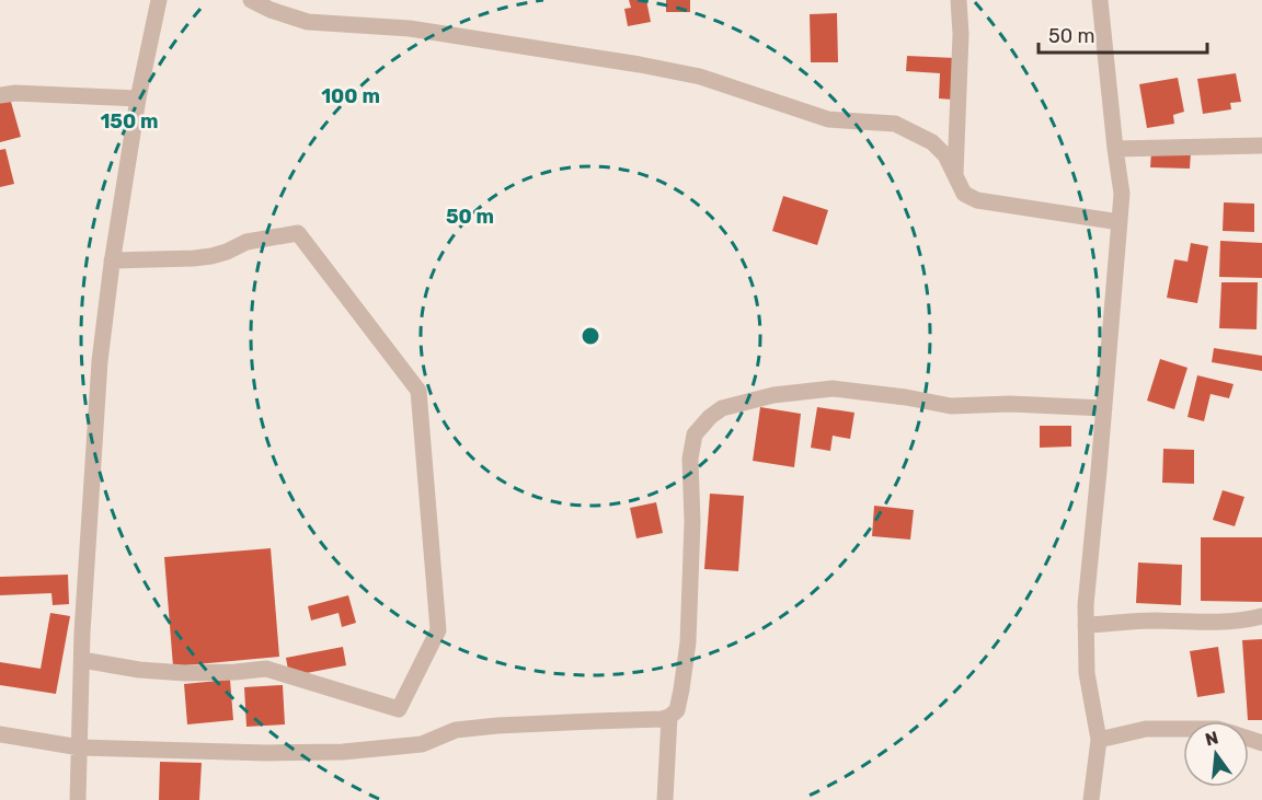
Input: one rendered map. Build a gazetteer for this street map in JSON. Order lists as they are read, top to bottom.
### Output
{
  "scale_bar": "50 m",
  "north": "top",
  "rings": ["100 m", "150 m", "50 m"]
}
